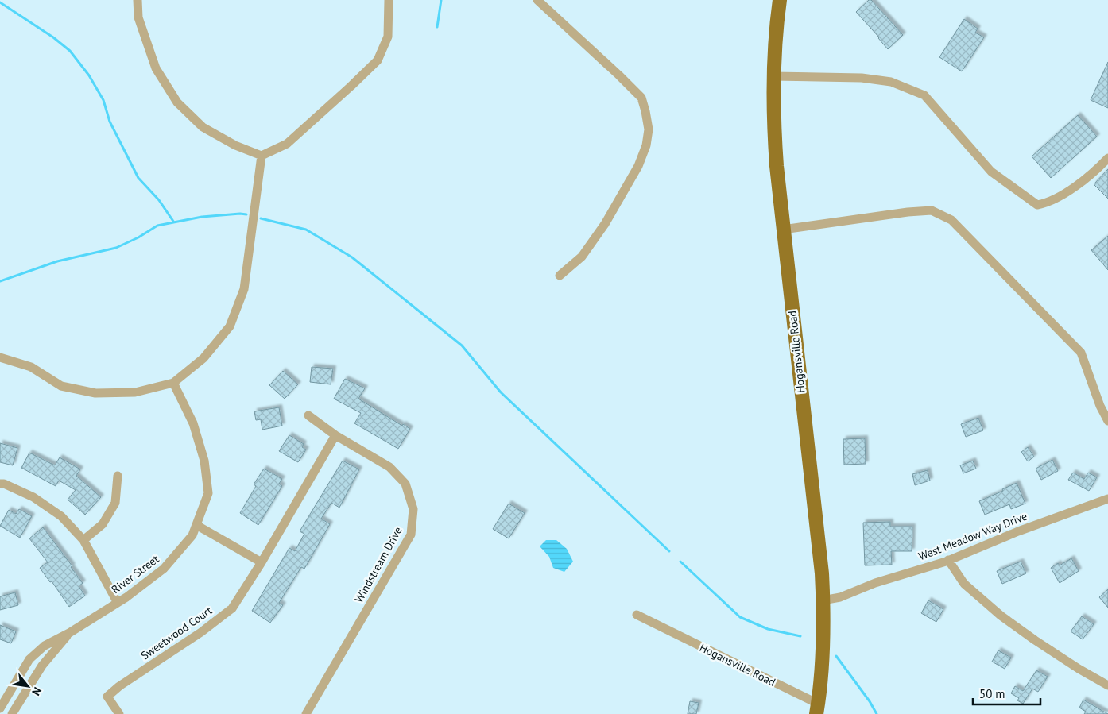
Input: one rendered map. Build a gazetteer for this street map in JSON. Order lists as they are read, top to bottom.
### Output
{
  "streets": {
    "main road": ["Hogansville Road"],
    "street": [
      "West Meadow Way Drive",
      "Windstream Drive",
      "River Street",
      "Sweetwood Court"
    ]
  },
  "crossings": [
    ["Hogansville Road", "West Meadow Way Drive"],
    ["Windstream Drive", "Sweetwood Court"]
  ],
  "scale_bar": "50 m",
  "north": "bottom right"
}
